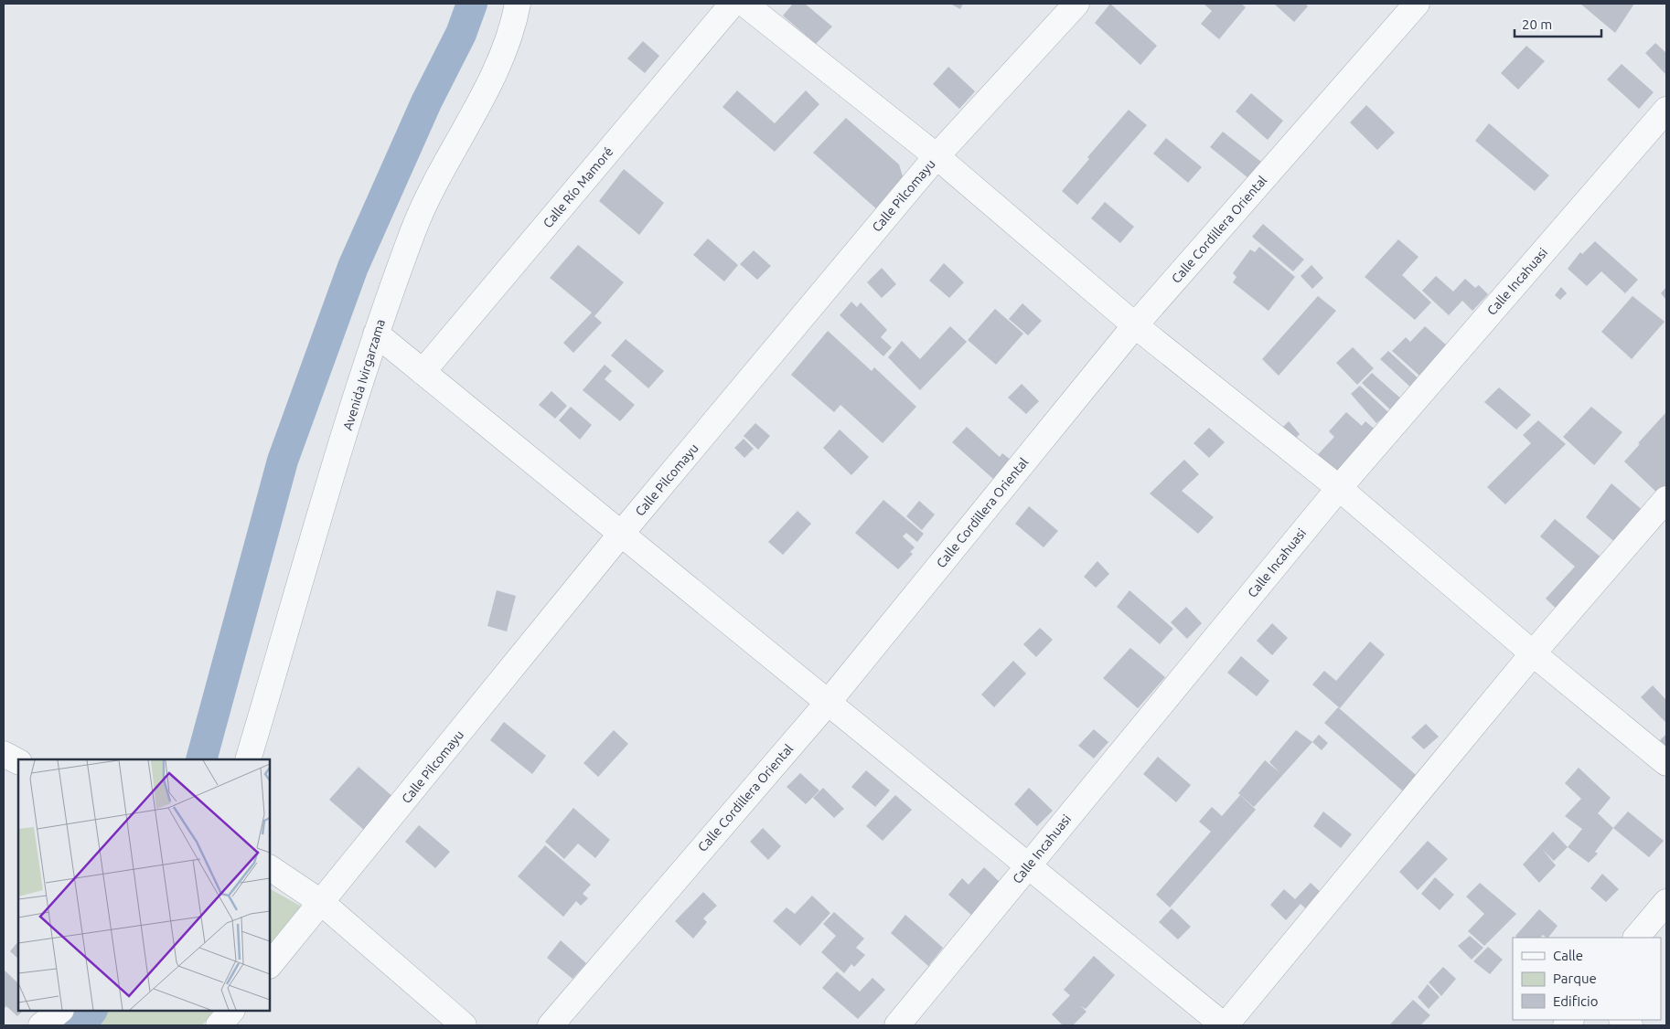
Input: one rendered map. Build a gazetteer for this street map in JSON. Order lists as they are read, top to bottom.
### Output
{
  "streets": {
    "street": [
      "Calle Río Mamoré",
      "Calle Pilcomayu",
      "Calle Cordillera Oriental",
      "Calle Incahuasi",
      "Avenida Ivirgarzama"
    ]
  },
  "legend": ["Calle", "Parque", "Edificio"],
  "scale_bar": "20 m"
}
